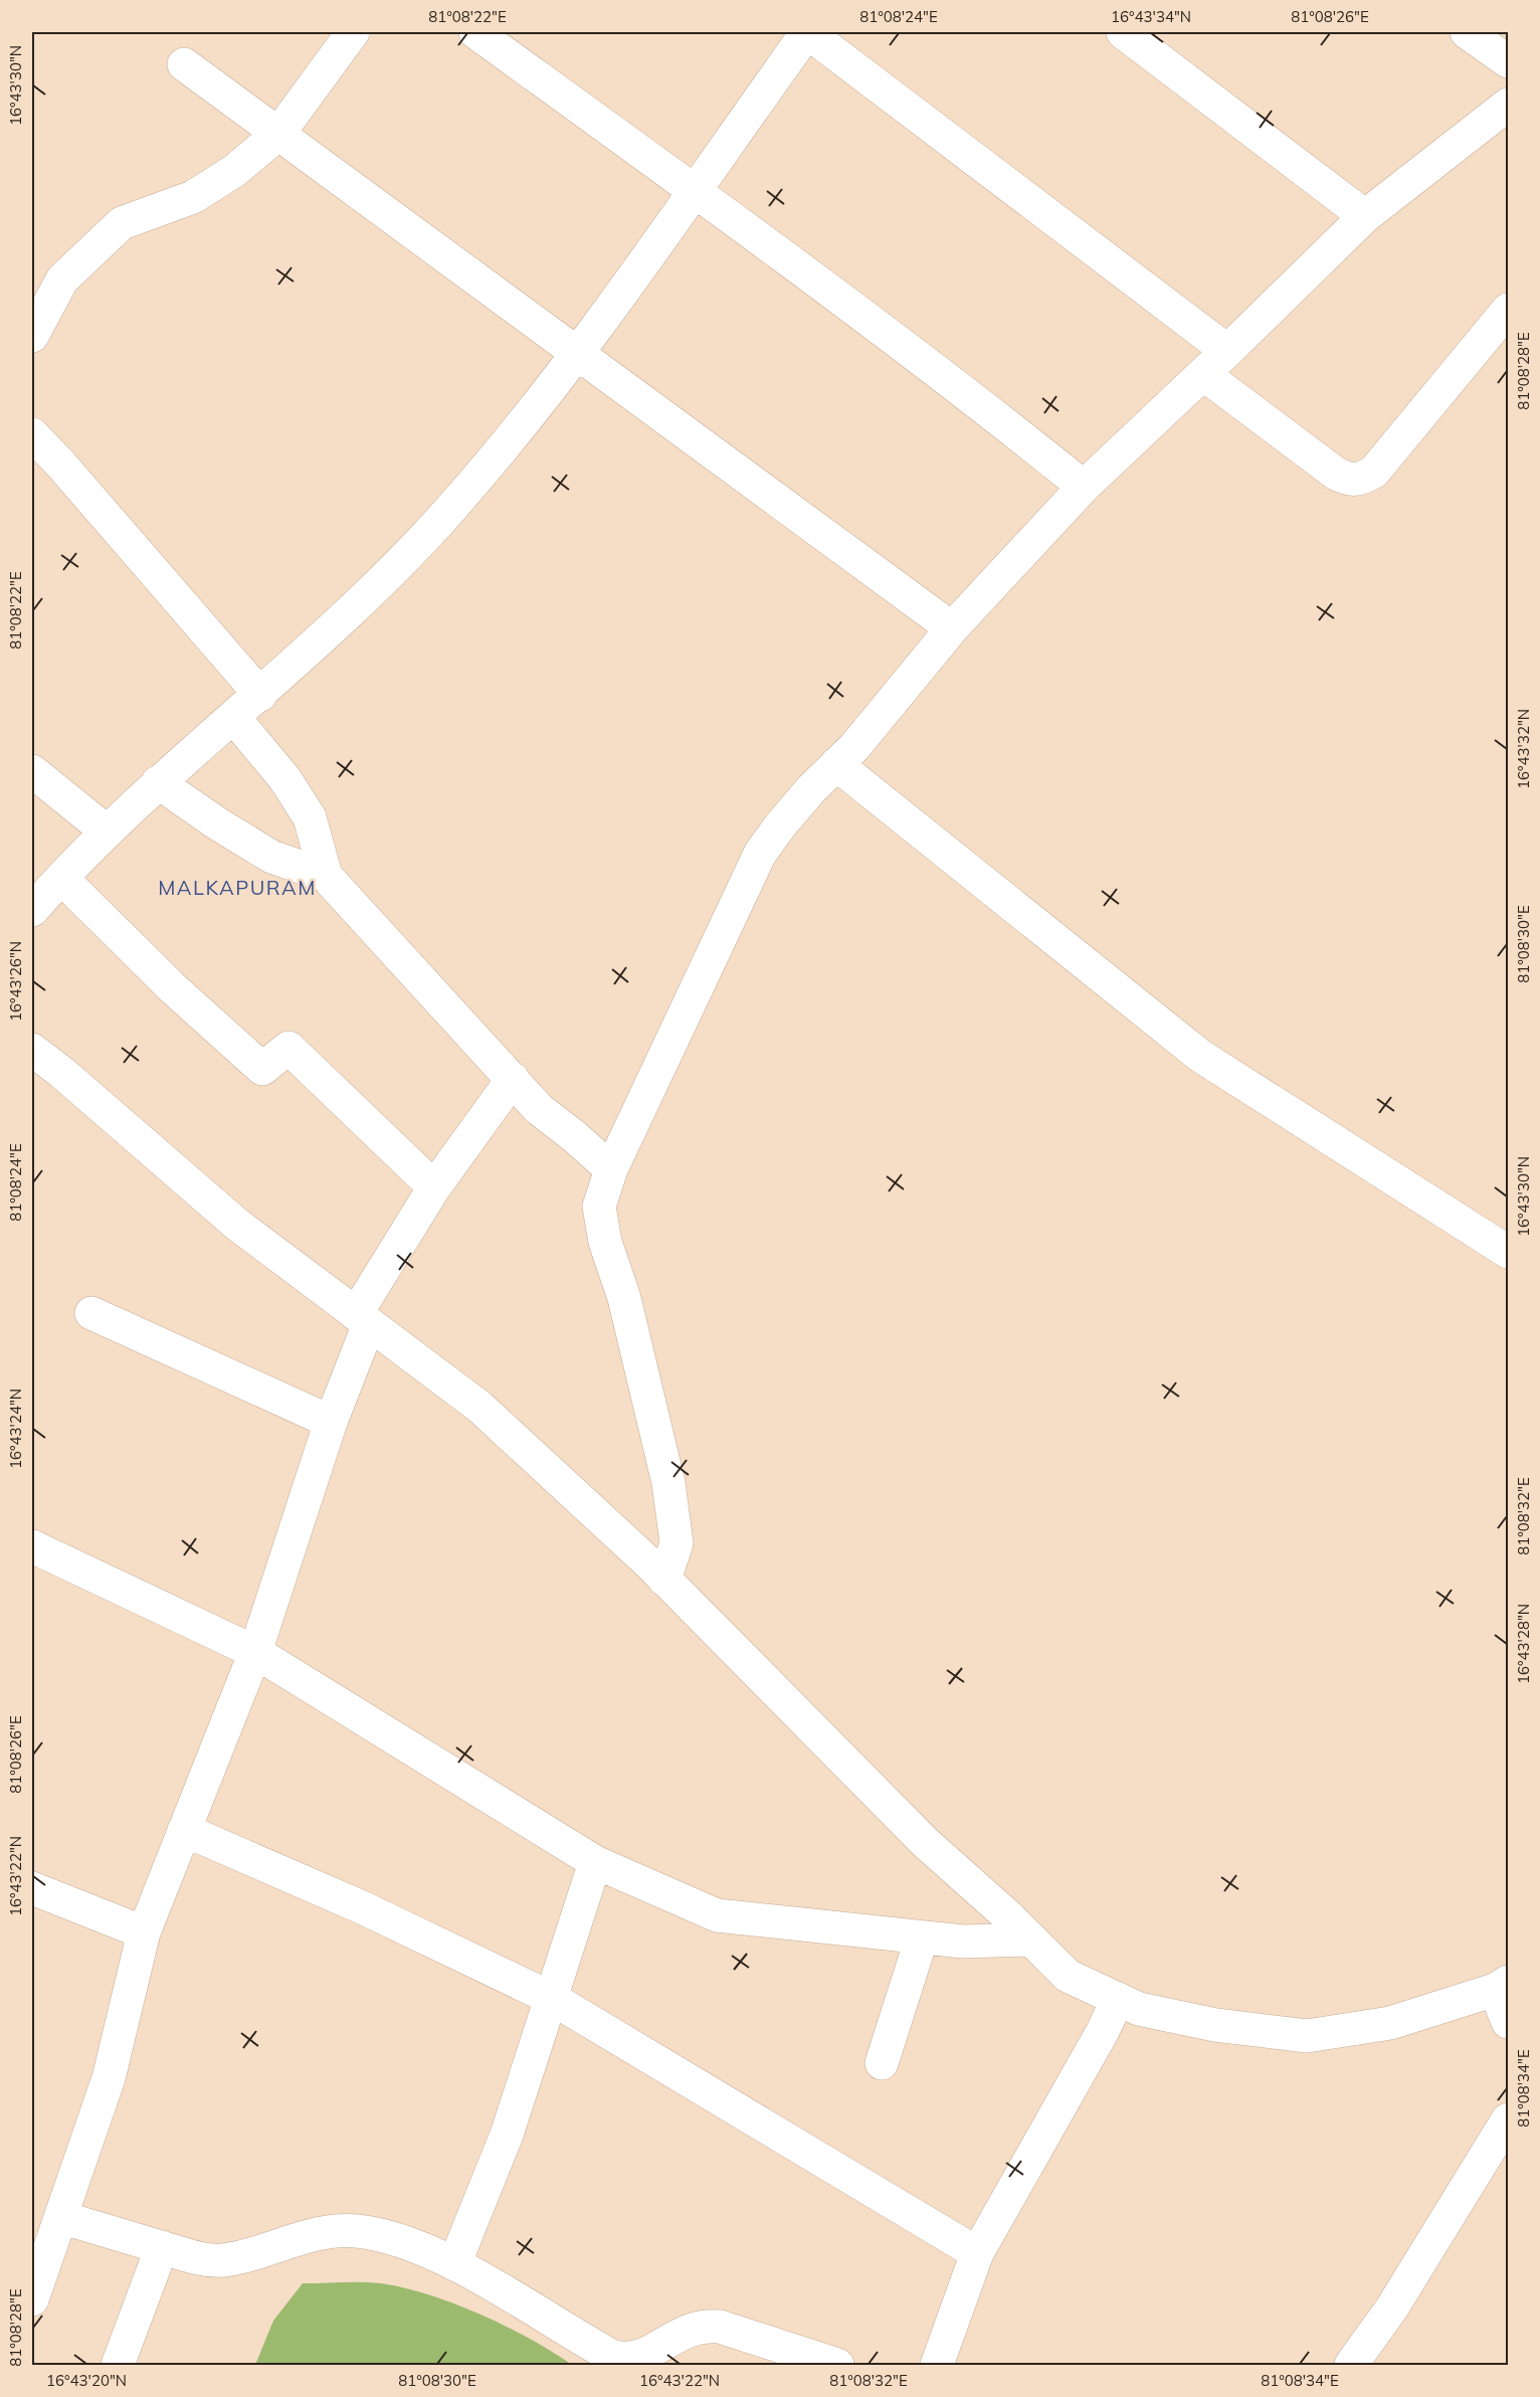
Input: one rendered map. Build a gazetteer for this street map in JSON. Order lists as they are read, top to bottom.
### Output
{
  "districts": ["MALKAPURAM"],
  "coordinates": [
    "81°08'22\"E",
    "81°08'24\"E",
    "16°43'34\"N",
    "81°08'26\"E",
    "16°43'30\"N",
    "81°08'28\"E",
    "16°43'32\"N",
    "81°08'30\"E",
    "16°43'26\"N",
    "16°43'24\"N",
    "81°08'32\"E",
    "16°43'28\"N",
    "16°43'22\"N",
    "81°08'34\"E",
    "16°43'20\"N"
  ]
}
